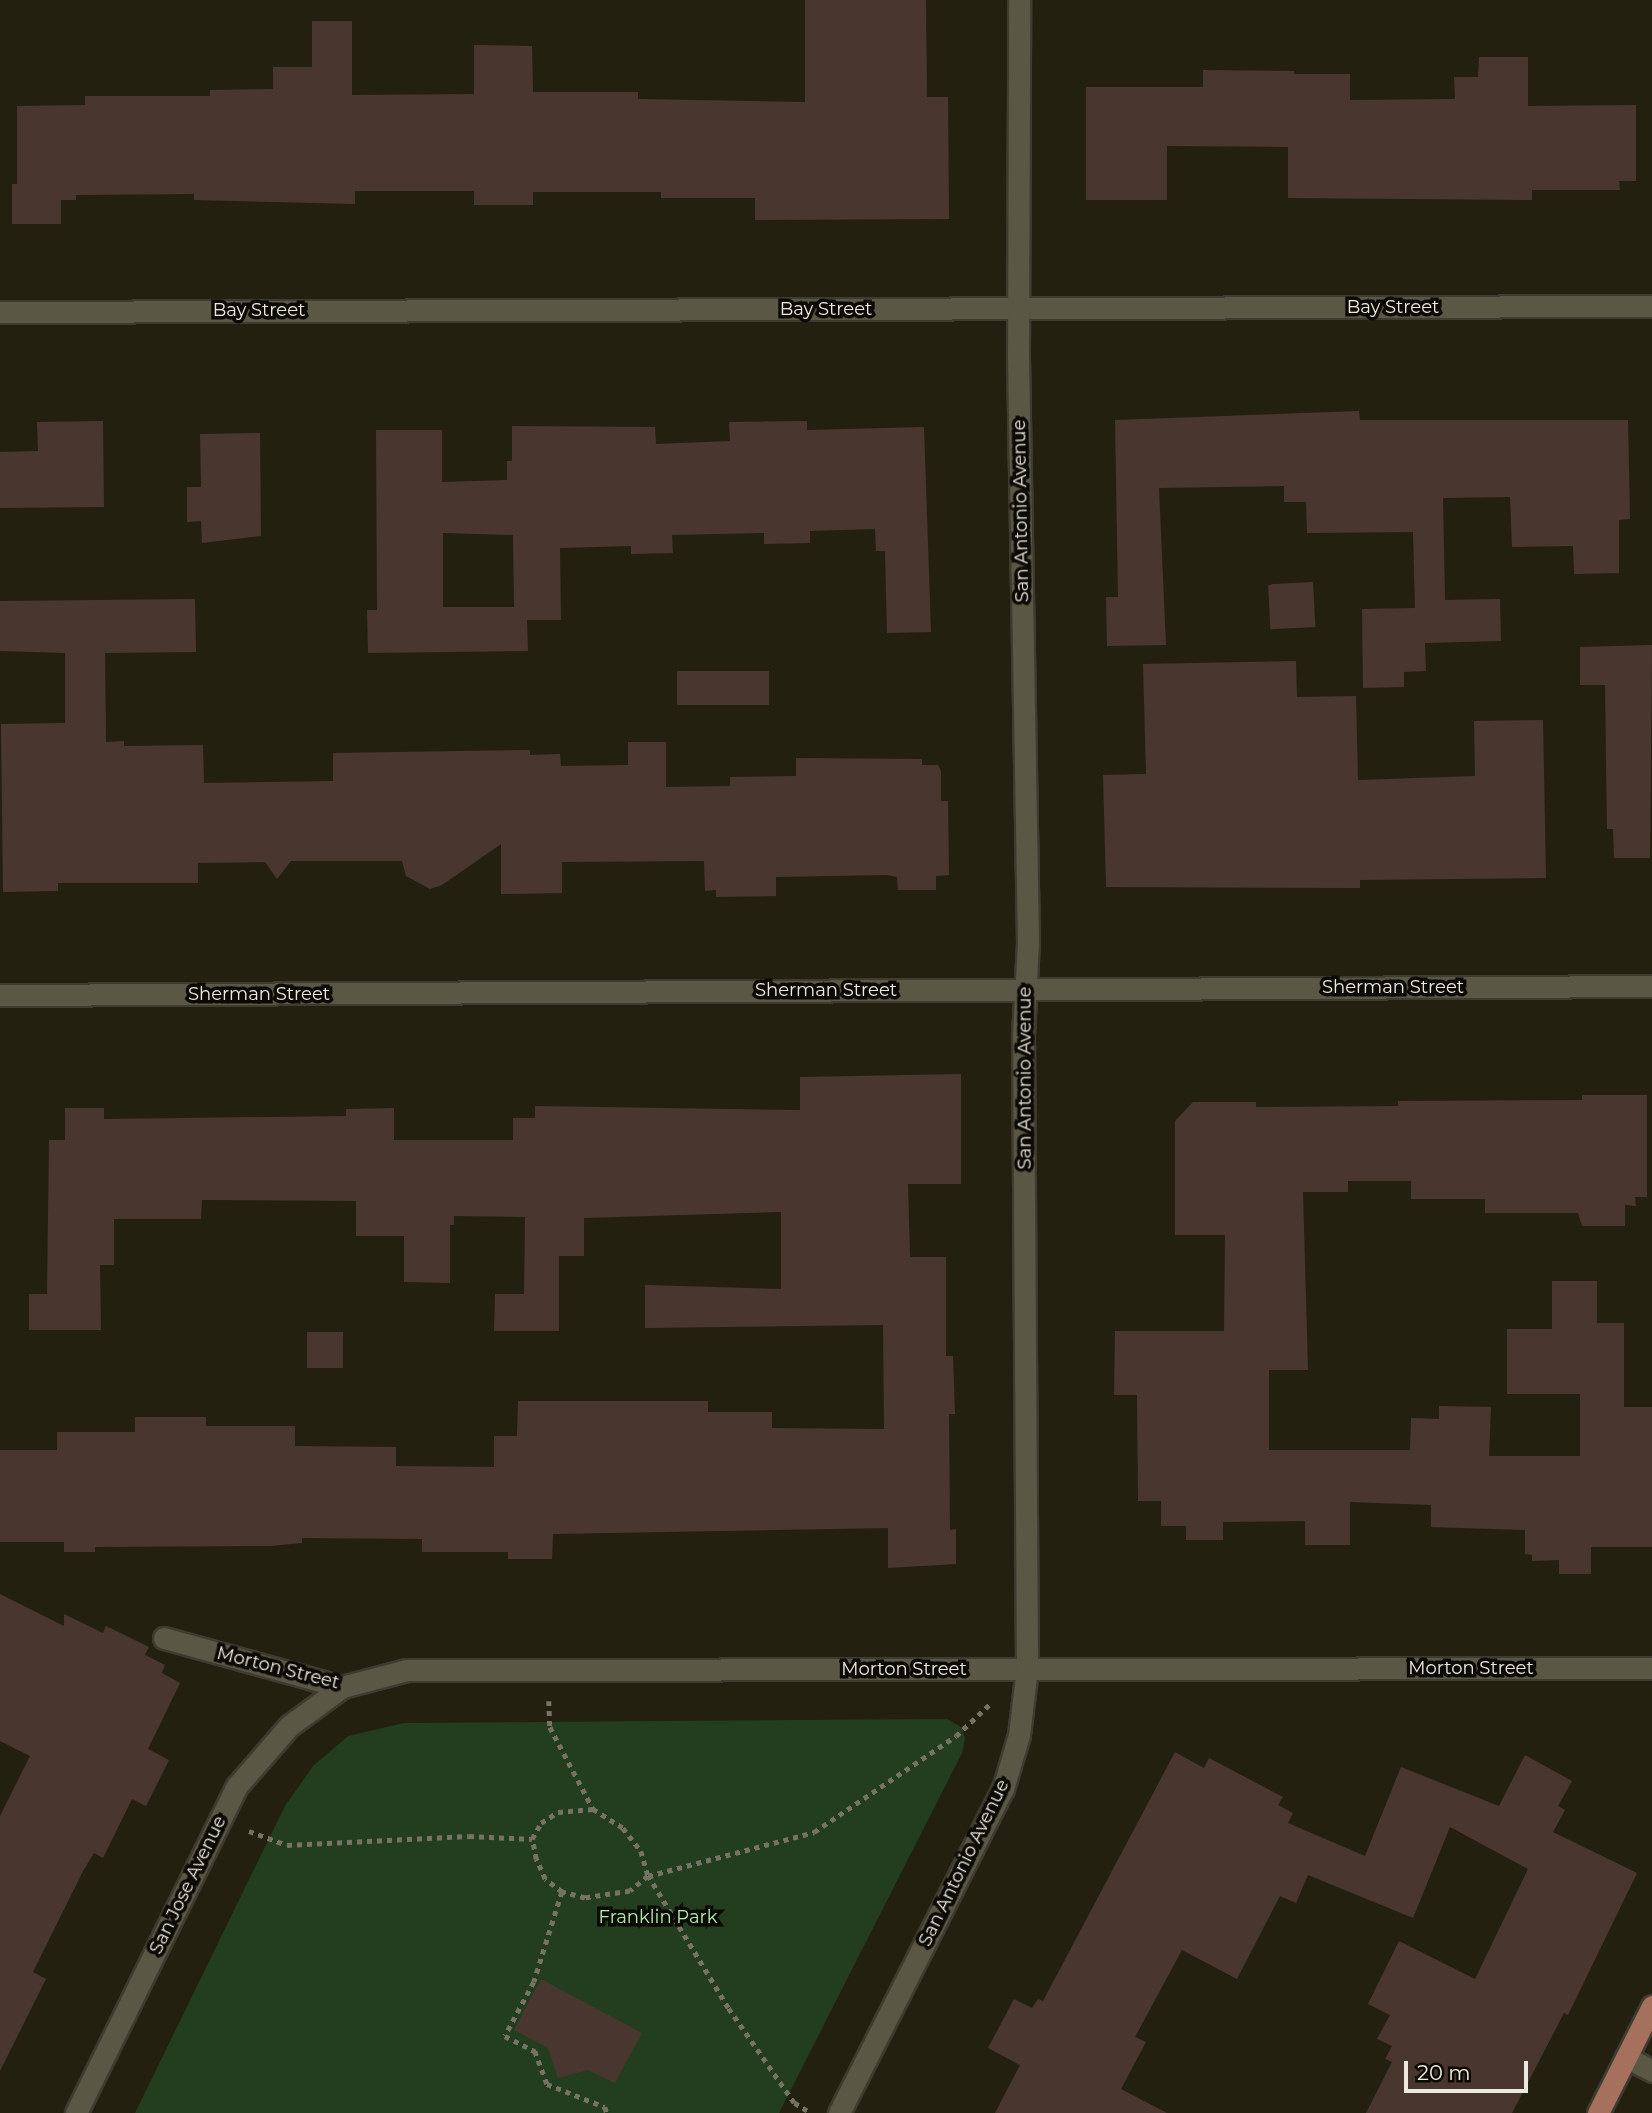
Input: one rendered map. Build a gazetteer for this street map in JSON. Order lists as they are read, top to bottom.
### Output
{
  "streets": {
    "street": [
      "Bay Street",
      "San Antonio Avenue",
      "Sherman Street",
      "Morton Street",
      "San Jose Avenue"
    ]
  },
  "crossings": [
    ["Bay Street", "San Antonio Avenue"],
    ["San Antonio Avenue", "Sherman Street"],
    ["San Antonio Avenue", "Morton Street"],
    ["Morton Street", "San Jose Avenue"]
  ],
  "parks": ["Franklin Park"],
  "scale_bar": "20 m"
}
